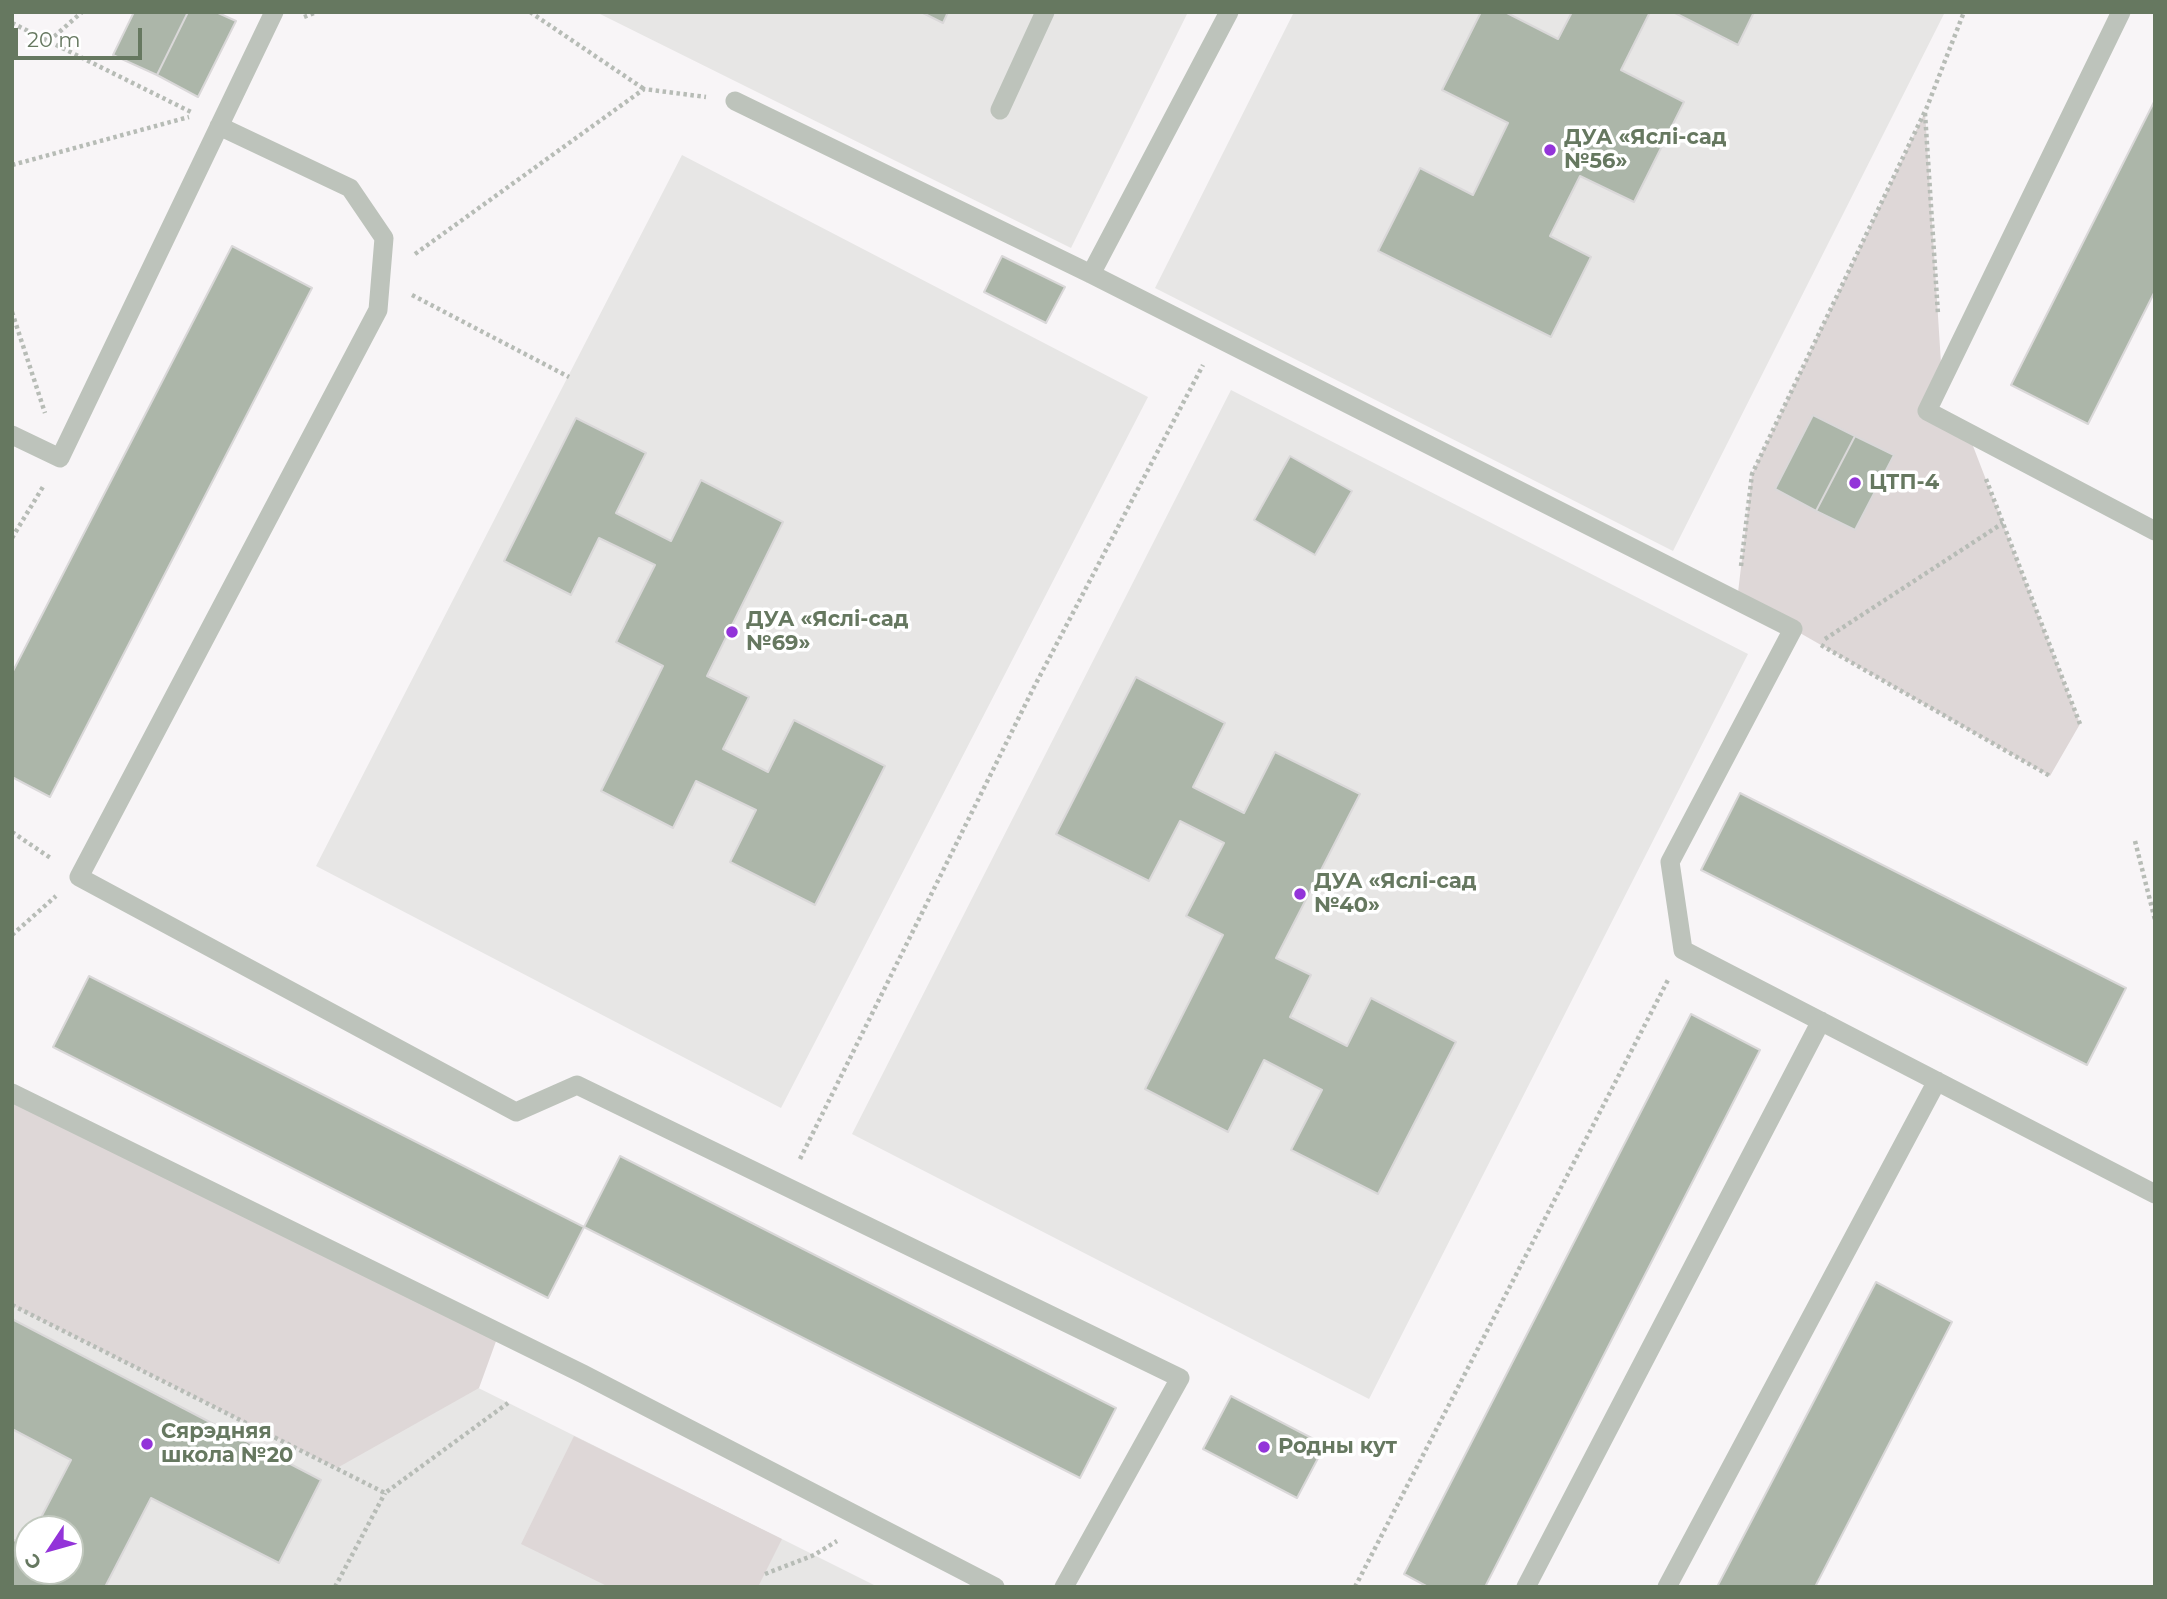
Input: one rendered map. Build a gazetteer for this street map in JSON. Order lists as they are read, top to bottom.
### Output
{
  "places": [
    "ДУА «Яслі-сад №56»",
    "ЦТП-4",
    "ДУА «Яслі-сад №69»",
    "ДУА «Яслі-сад №40»",
    "Сярэдняя школа №20",
    "Родны кут"
  ],
  "scale_bar": "20 m",
  "north": "bottom left"
}
